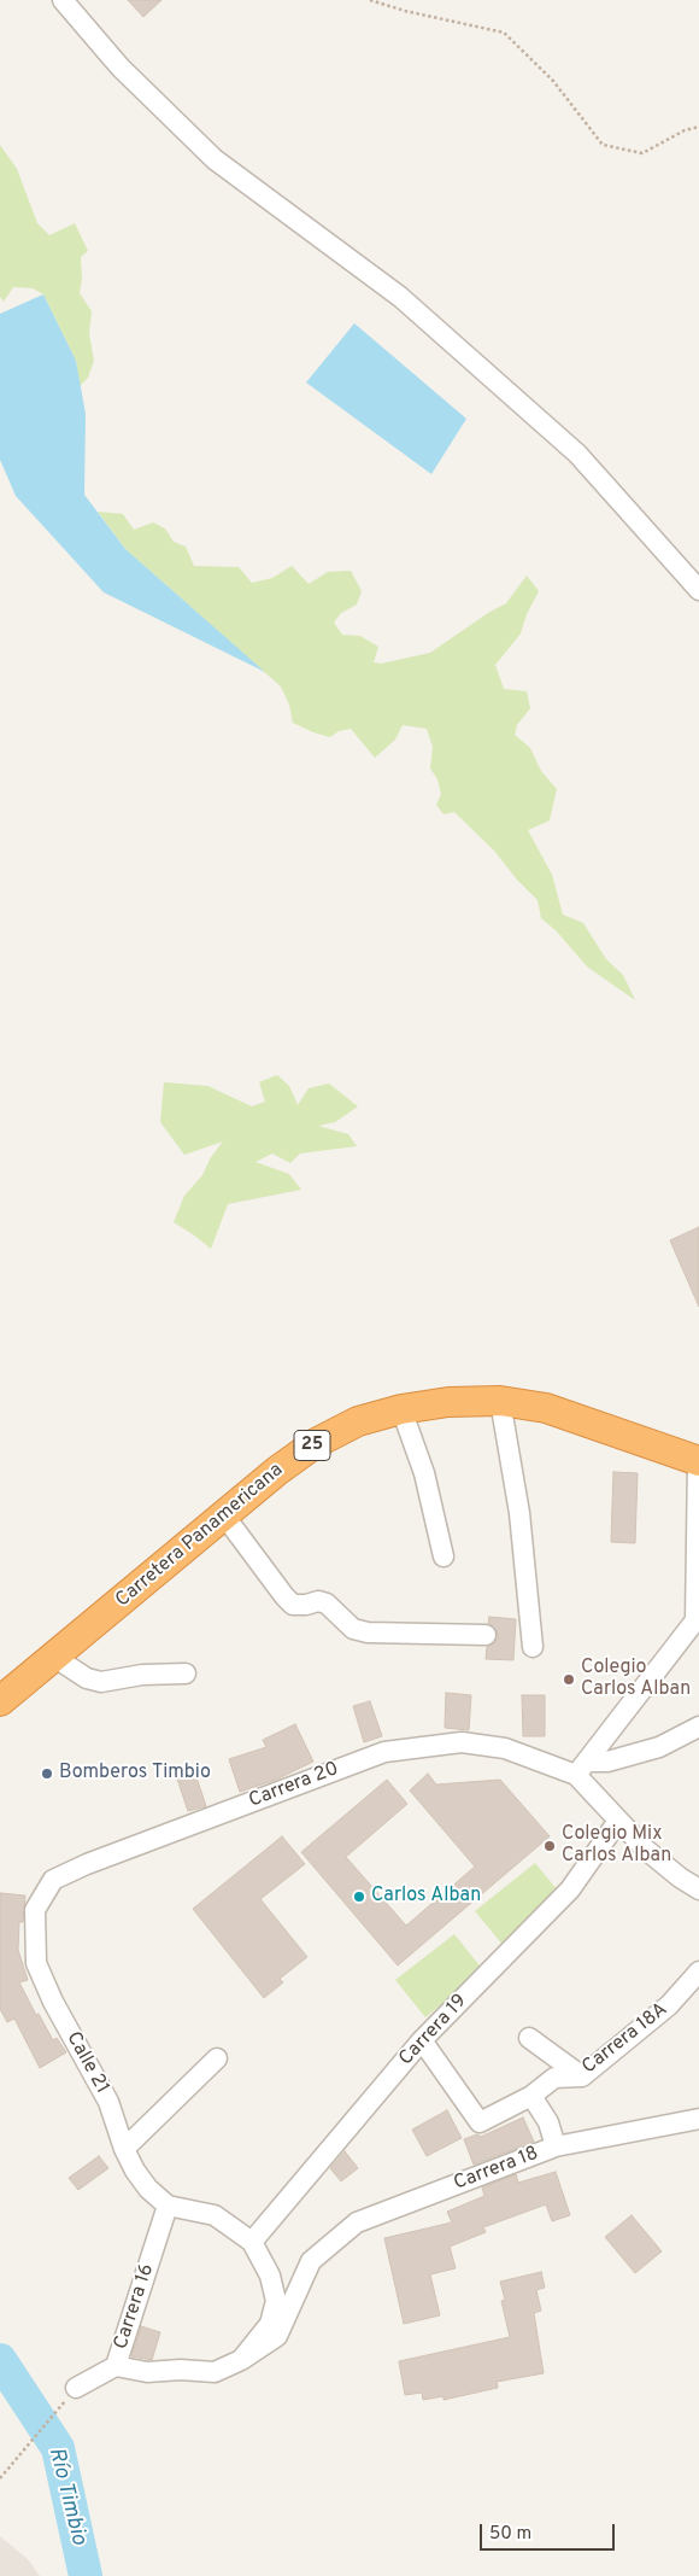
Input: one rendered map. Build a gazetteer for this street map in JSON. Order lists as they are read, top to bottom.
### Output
{
  "streets": {
    "highway": ["25", "Carretera Panamericana"],
    "street": [
      "Carrera 20",
      "Carrera 19",
      "Carrera 18A",
      "Calle 21",
      "Carrera 18",
      "Carrera 16"
    ]
  },
  "crossings": [
    ["Carrera 20", "Calle 21"],
    ["Carrera 19", "Carrera 18A"],
    ["Calle 21", "Carrera 16"]
  ],
  "water": ["Río Timbio"],
  "places": [
    "Colegio Carlos Alban",
    "Bomberos Timbio",
    "Colegio Mix Carlos Alban",
    "Carlos Alban"
  ],
  "scale_bar": "50 m"
}
